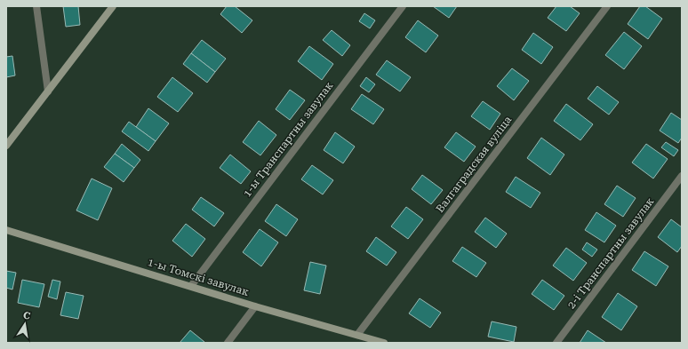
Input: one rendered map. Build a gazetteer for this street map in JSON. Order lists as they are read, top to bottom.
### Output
{
  "streets": {
    "street": [
      "1-ы Транспартны завулак",
      "Валгаградская вуліца",
      "2-і Транспартны завулак",
      "1-ы Томскі завулак"
    ]
  },
  "crossings": [
    ["1-ы Транспартны завулак", "1-ы Томскі завулак"],
    ["Валгаградская вуліца", "1-ы Томскі завулак"]
  ],
  "north": "top"
}
